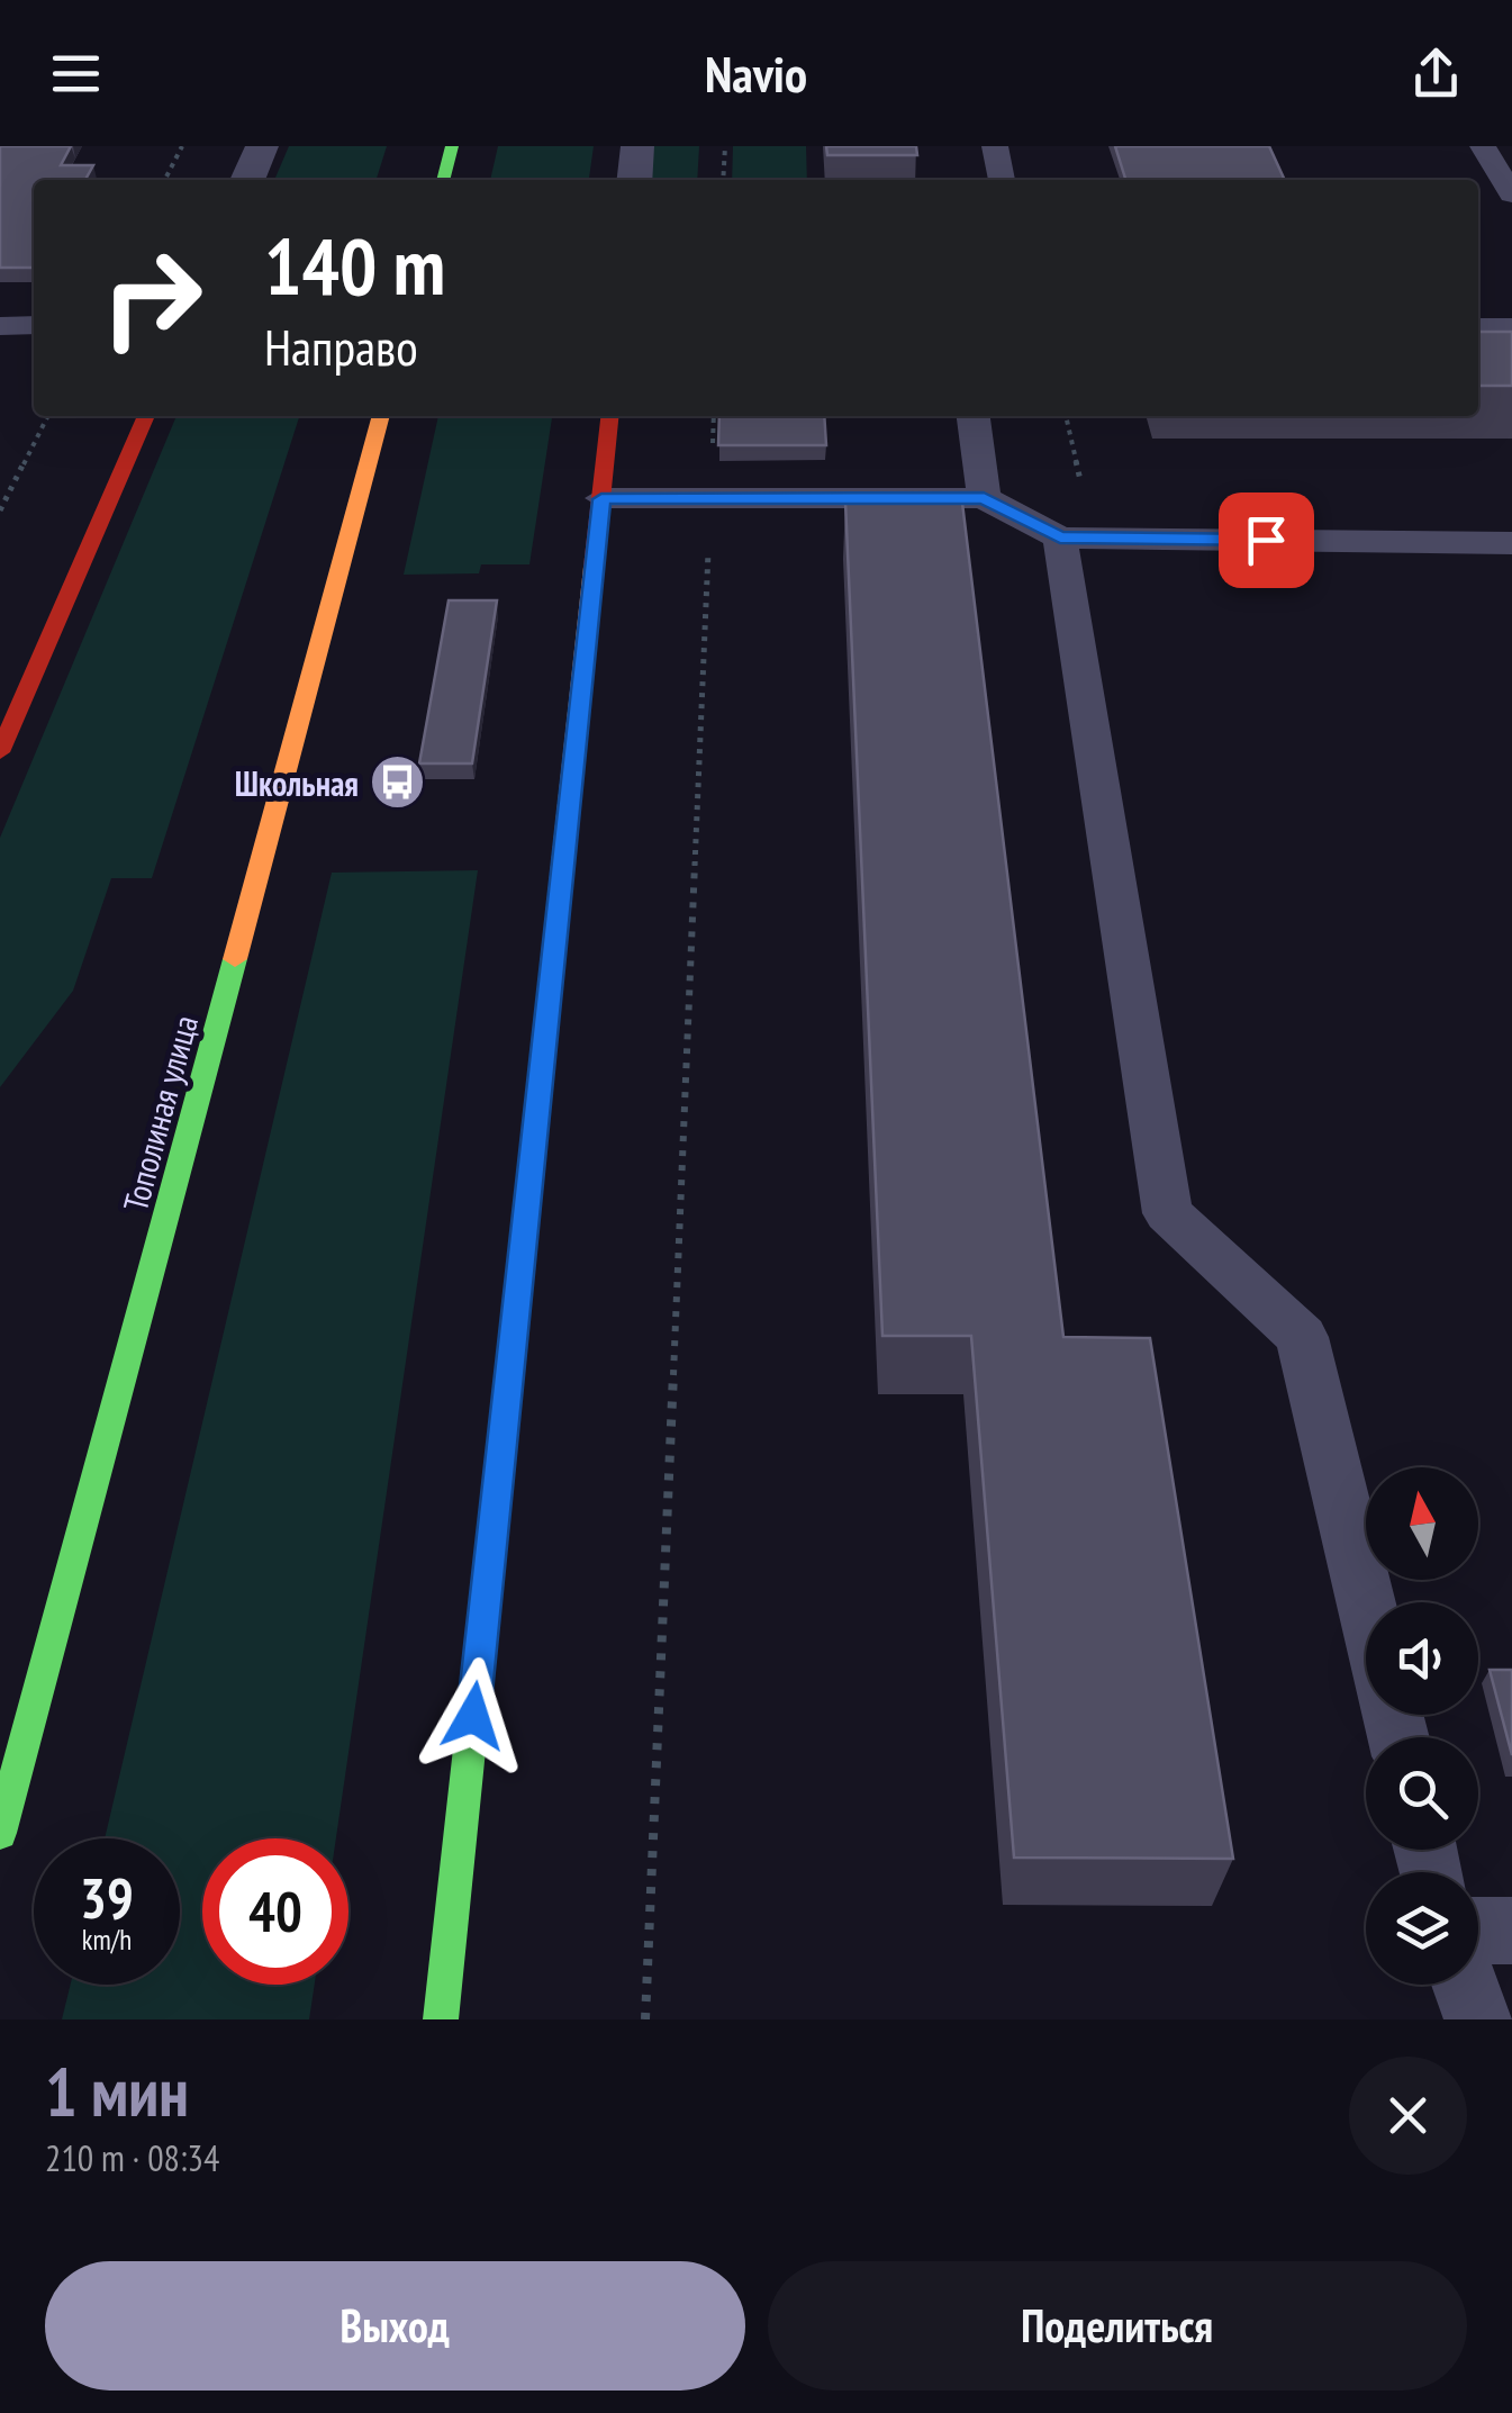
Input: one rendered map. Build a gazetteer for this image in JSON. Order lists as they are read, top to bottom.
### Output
{
  "streets": {
    "street": ["Тополиная улица"]
  },
  "places": {
    "bus stop": ["Школьная"]
  },
  "north": "top",
  "page": {
    "header": "Navio",
    "turn": ["140 m", "Направо"],
    "speed": "39 km/h",
    "limit": "40",
    "heading": ["1 мин", "210 m · 08:34"],
    "buttons": ["Выход", "Поделиться"]
  }
}
